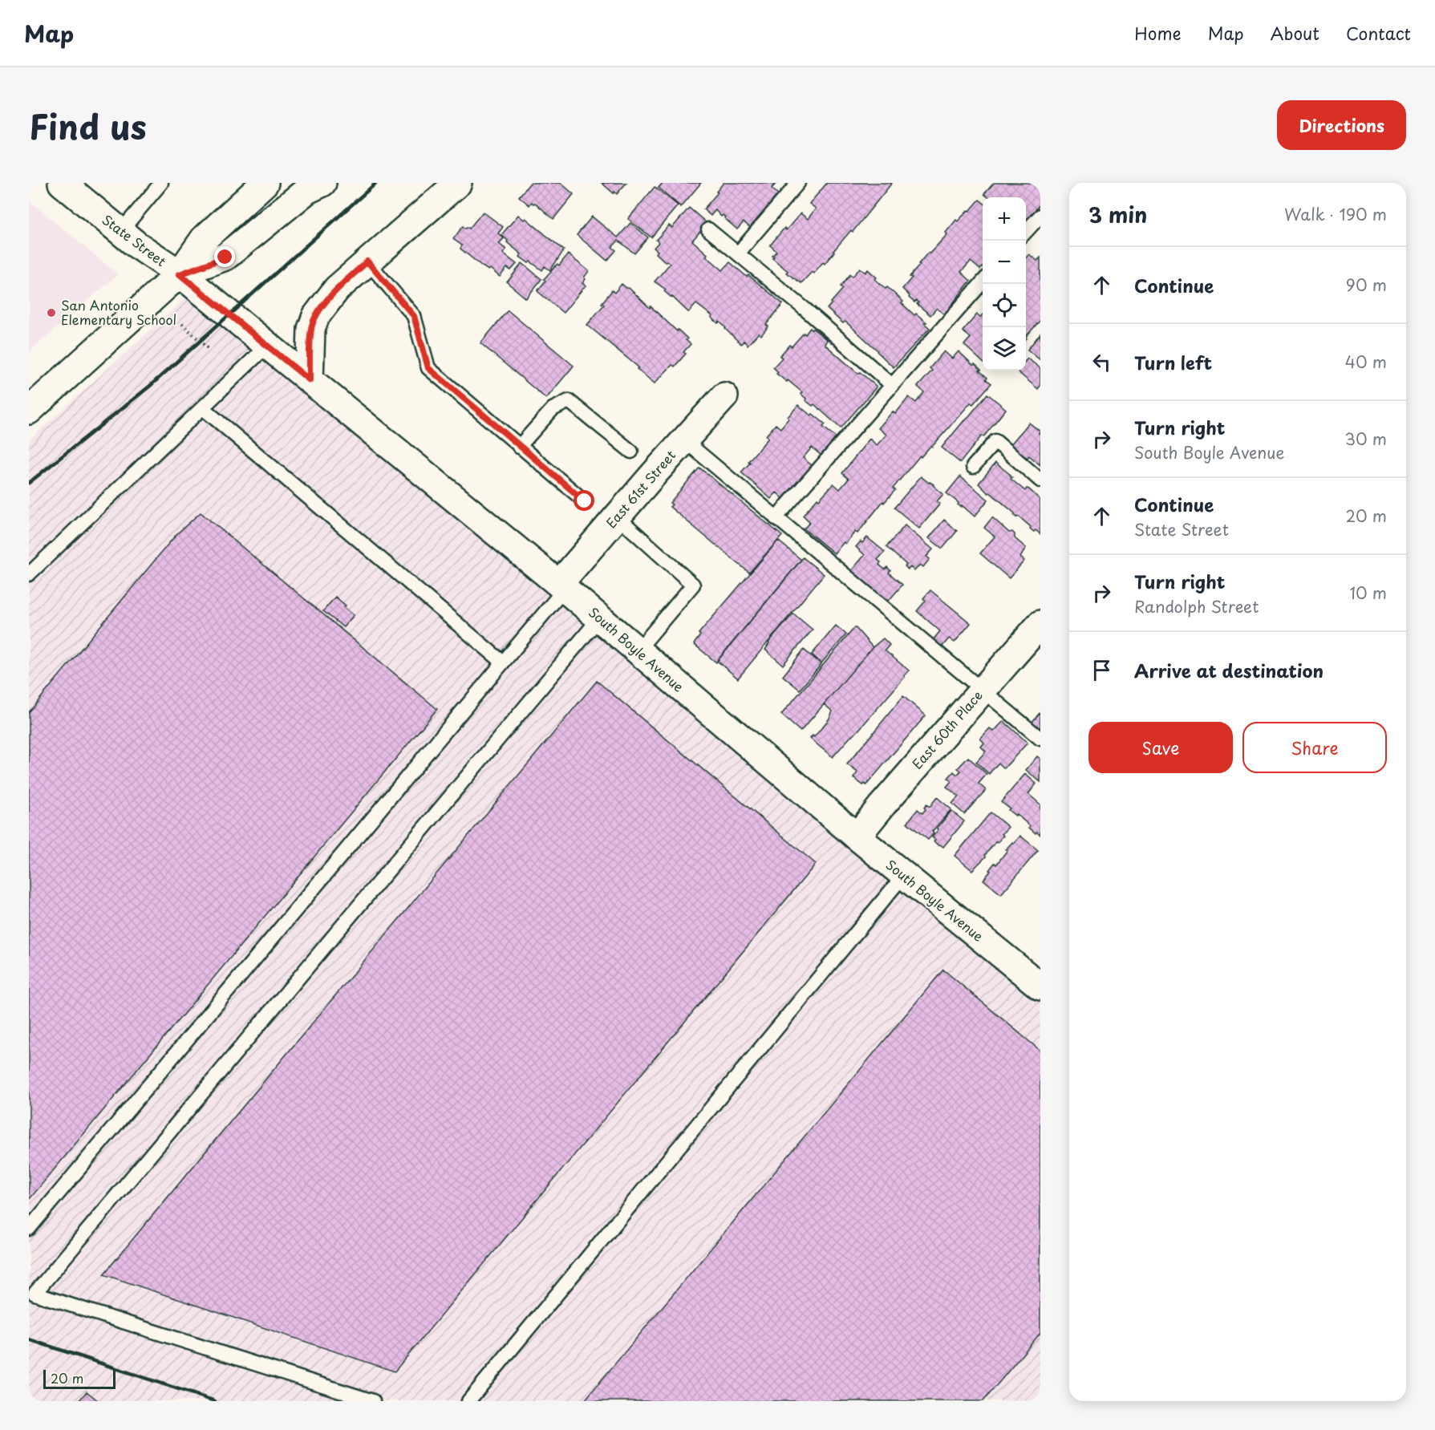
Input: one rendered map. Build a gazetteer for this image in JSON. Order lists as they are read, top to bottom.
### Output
{
  "streets": {
    "street": [
      "State Street",
      "East 61st Street",
      "South Boyle Avenue",
      "East 60th Place"
    ]
  },
  "crossings": [
    ["State Street", "South Boyle Avenue"],
    ["East 61st Street", "South Boyle Avenue"],
    ["South Boyle Avenue", "East 60th Place"]
  ],
  "places": ["San Antonio Elementary School"],
  "scale_bar": "20 m",
  "page": {
    "header": "Map",
    "nav": [
      "Home",
      "Map",
      "About",
      "Contact"
    ],
    "title": "Find us",
    "buttons": [
      "Directions",
      ["Save", "Share"]
    ],
    "heading": ["3 min", "Walk · 190 m"],
    "map_buttons": ["+", "−"],
    "list": [
      ["Continue", "90 m"],
      ["Turn left", "40 m"],
      ["Turn right", "South Boyle Avenue", "30 m"],
      ["Continue", "State Street", "20 m"],
      ["Turn right", "Randolph Street", "10 m"],
      "Arrive at destination"
    ],
    "scale": "20 m"
  }
}
